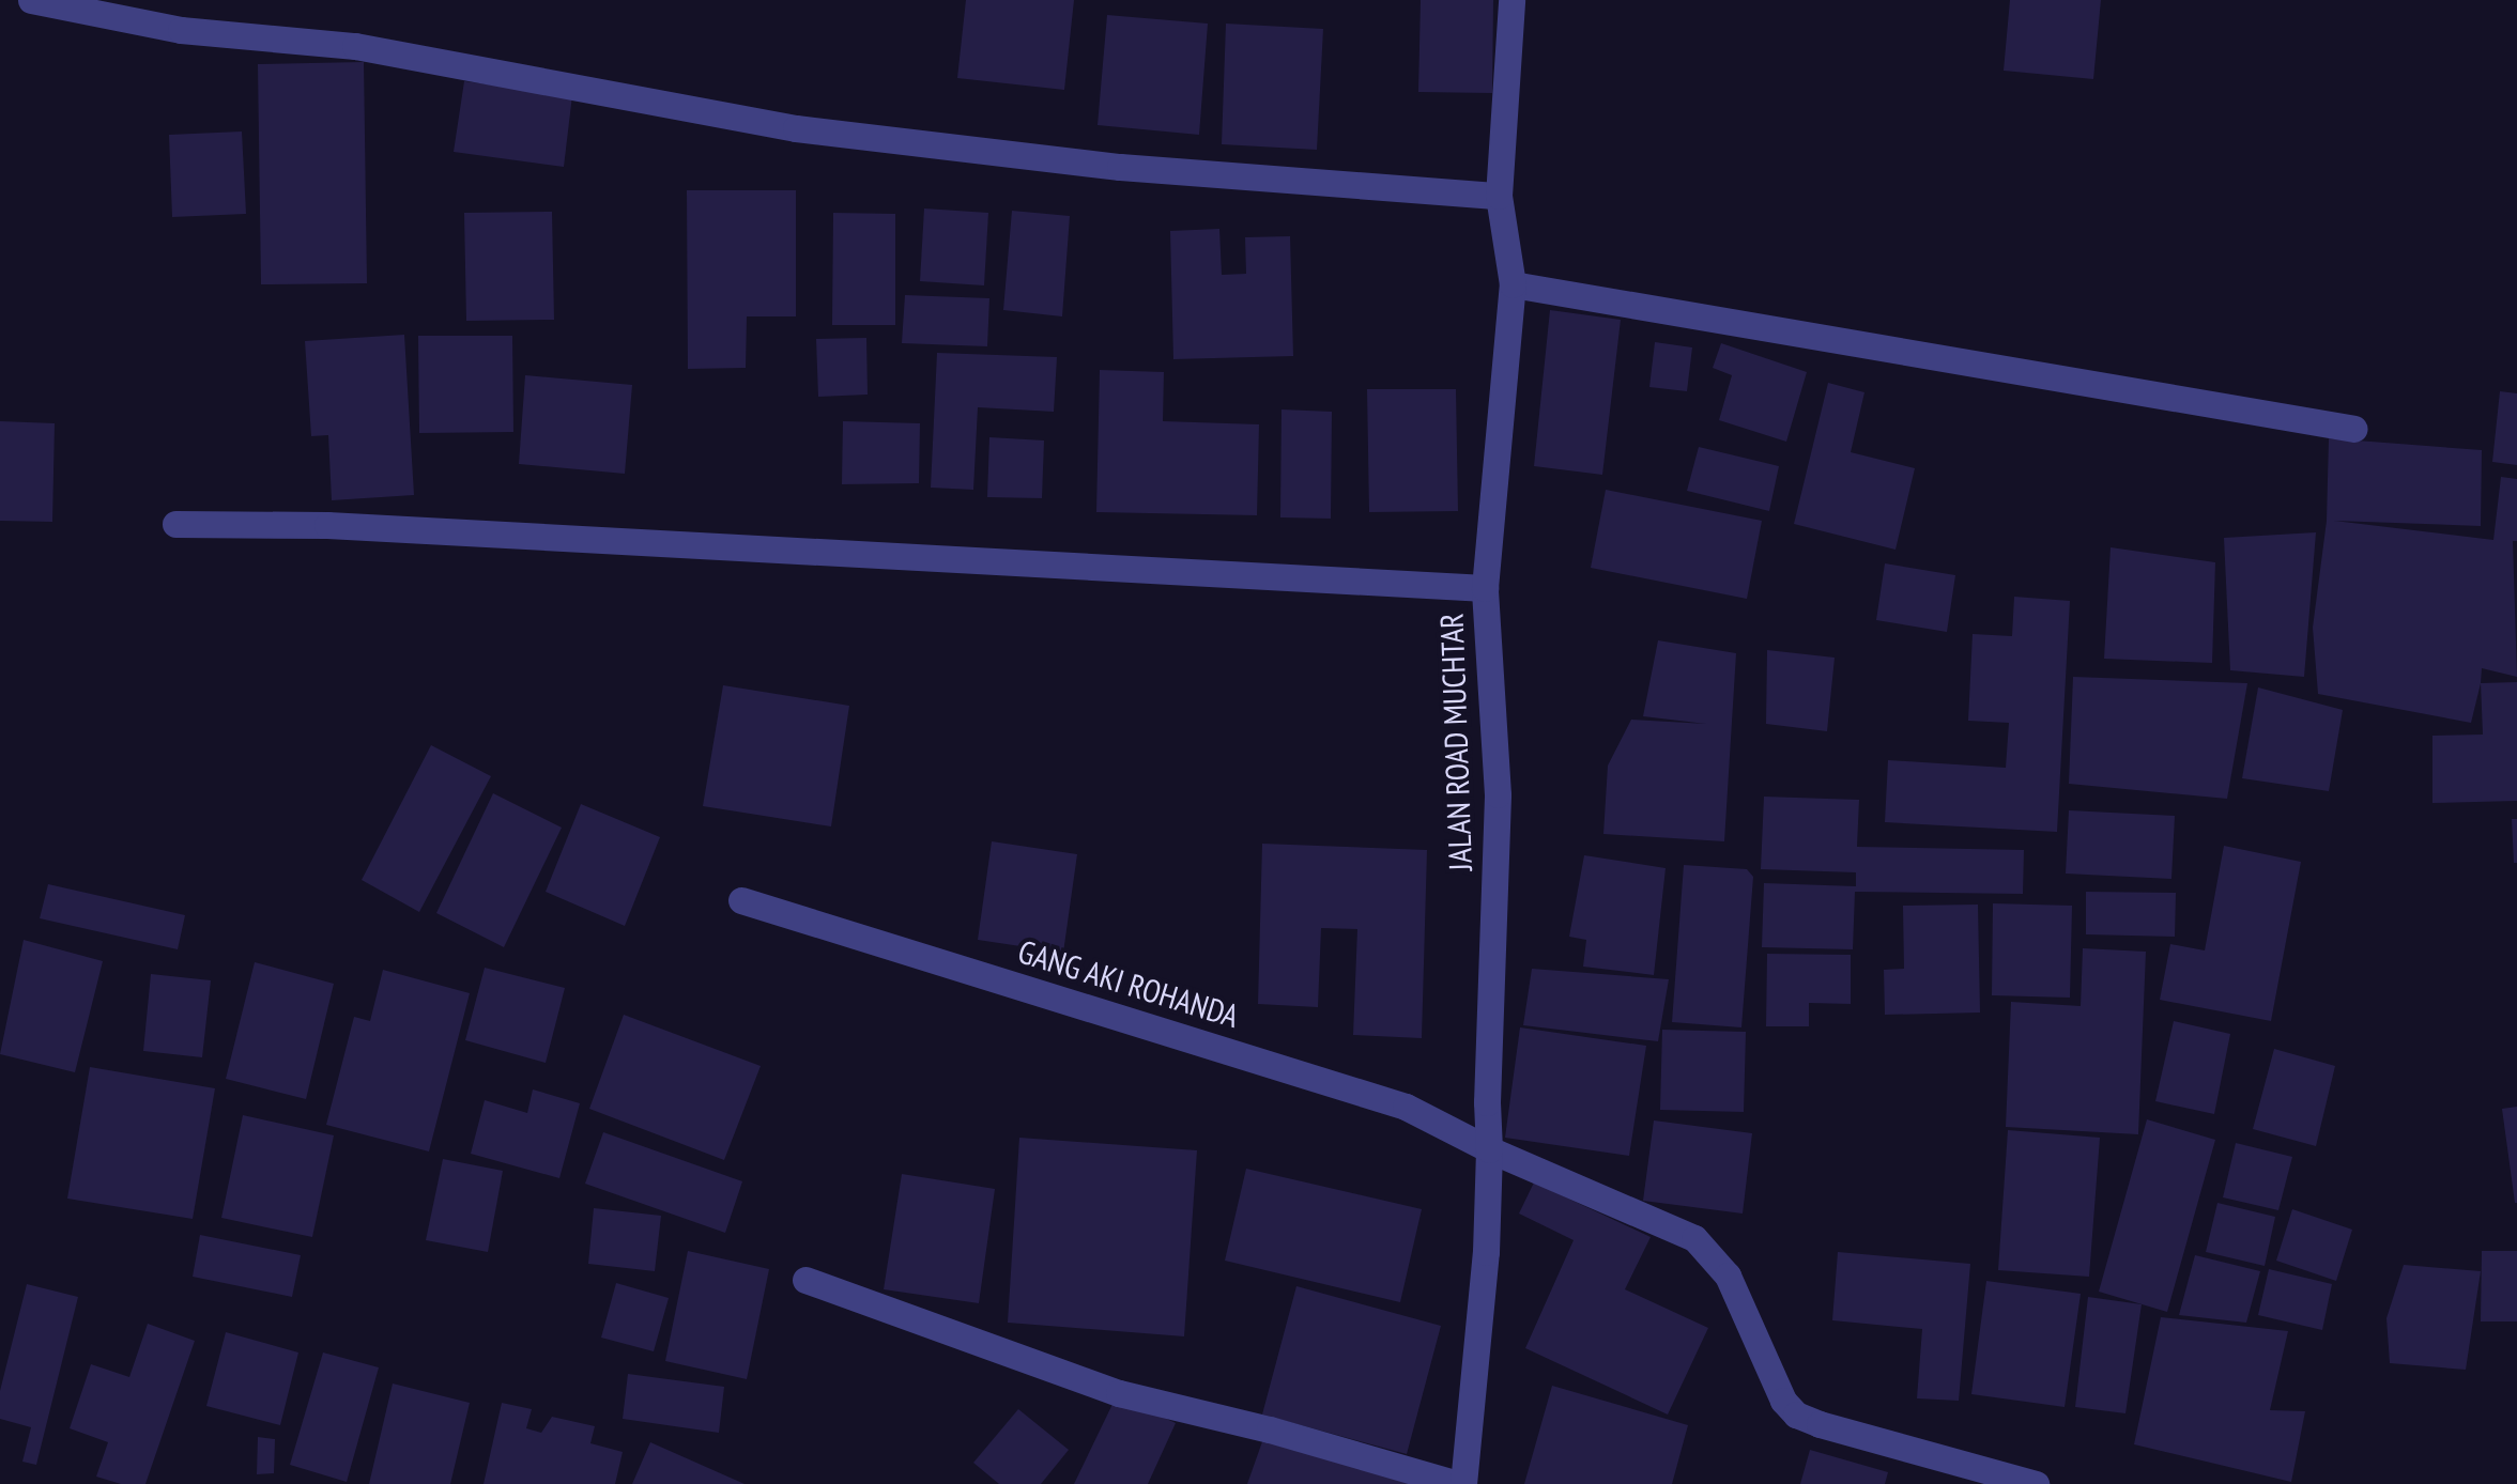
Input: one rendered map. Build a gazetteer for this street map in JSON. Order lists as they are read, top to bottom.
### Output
{
  "streets": {
    "street": ["JALAN ROAD MUCHTAR", "GANG AKI ROHANDA"]
  },
  "crossings": [
    ["JALAN ROAD MUCHTAR", "GANG AKI ROHANDA"]
  ]
}
